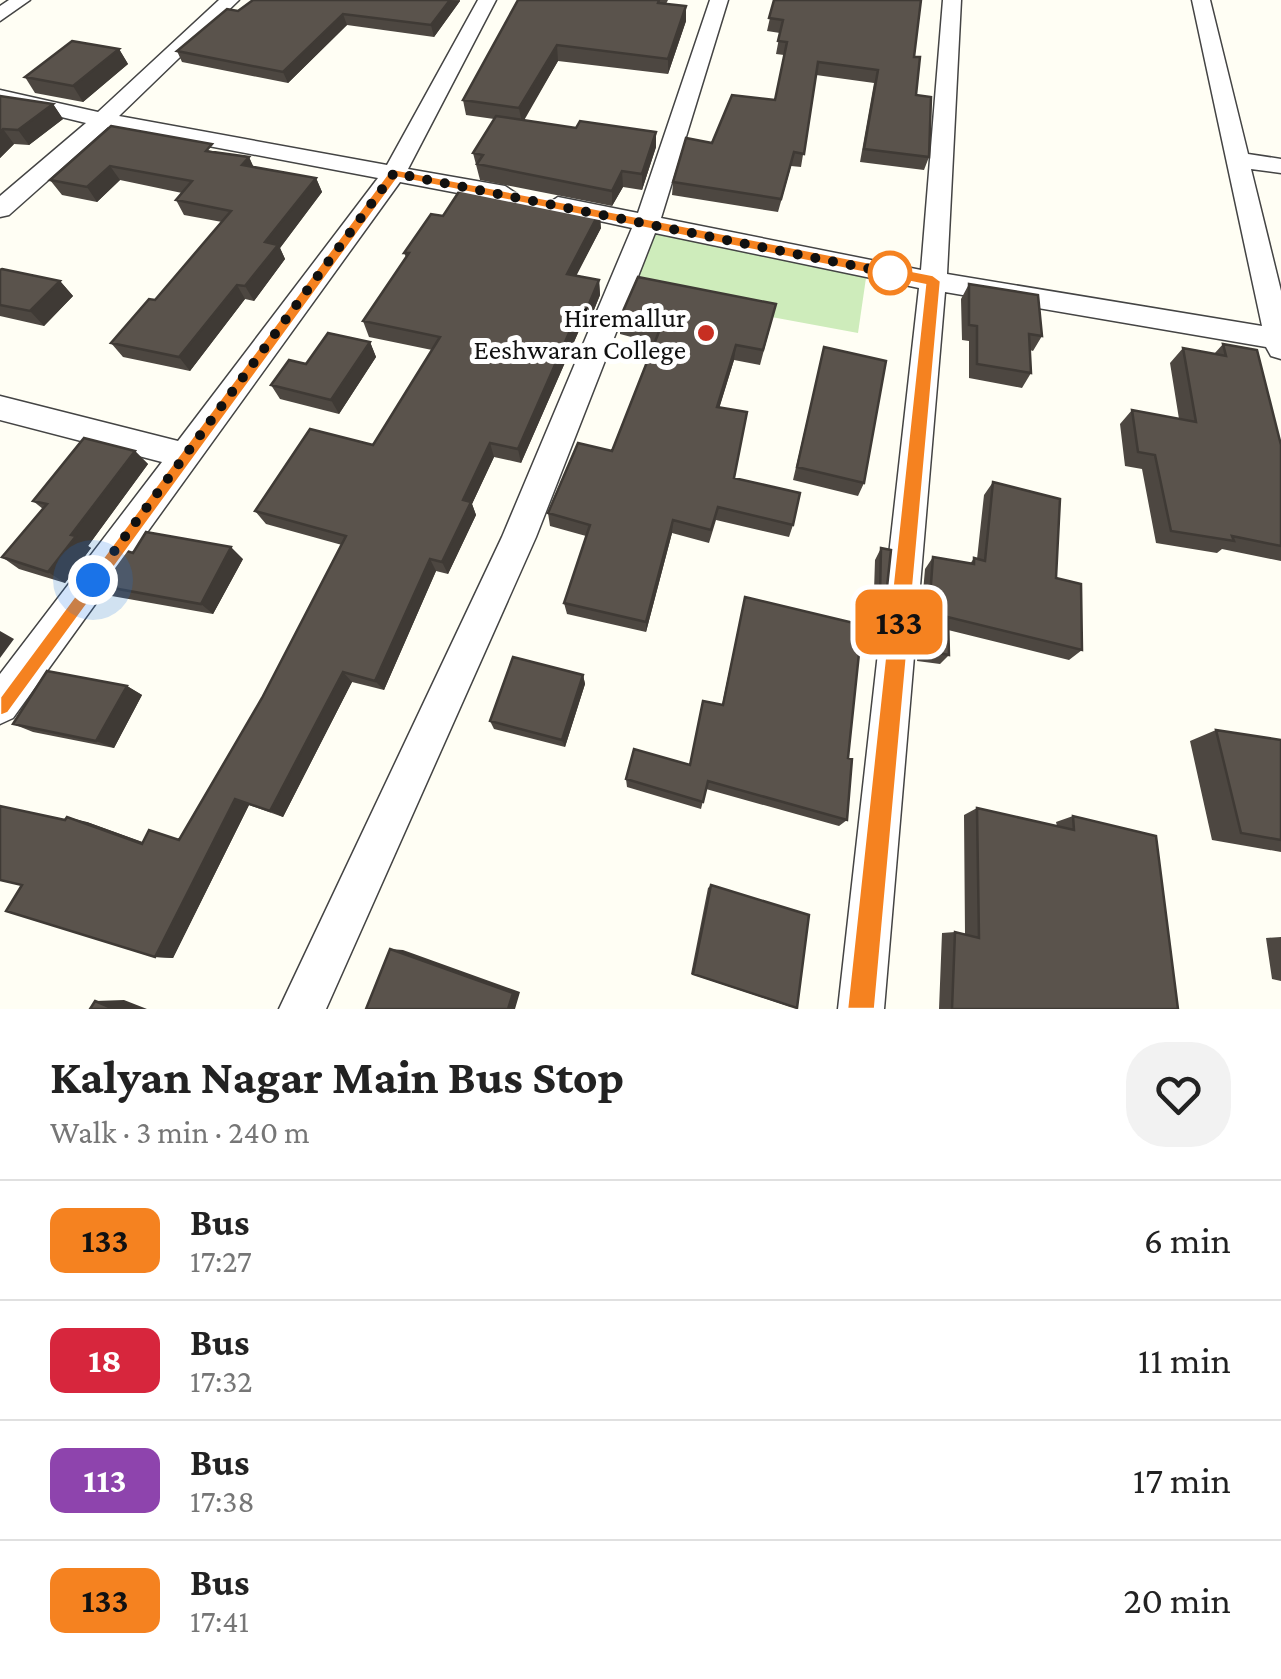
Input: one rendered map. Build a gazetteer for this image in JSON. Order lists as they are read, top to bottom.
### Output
{
  "places": ["Hiremallur Eeshwaran College"],
  "lines": ["bus line 133"],
  "page": {
    "on_map": "133",
    "heading": ["Kalyan Nagar Main Bus Stop", "Walk · 3 min · 240 m"],
    "list": [
      {
        "mark": "133",
        "name": "Bus",
        "note": "17:27",
        "value": "6 min"
      },
      {
        "mark": "18",
        "name": "Bus",
        "note": "17:32",
        "value": "11 min"
      },
      {
        "mark": "113",
        "name": "Bus",
        "note": "17:38",
        "value": "17 min"
      },
      {
        "mark": "133",
        "name": "Bus",
        "note": "17:41",
        "value": "20 min"
      }
    ]
  }
}
